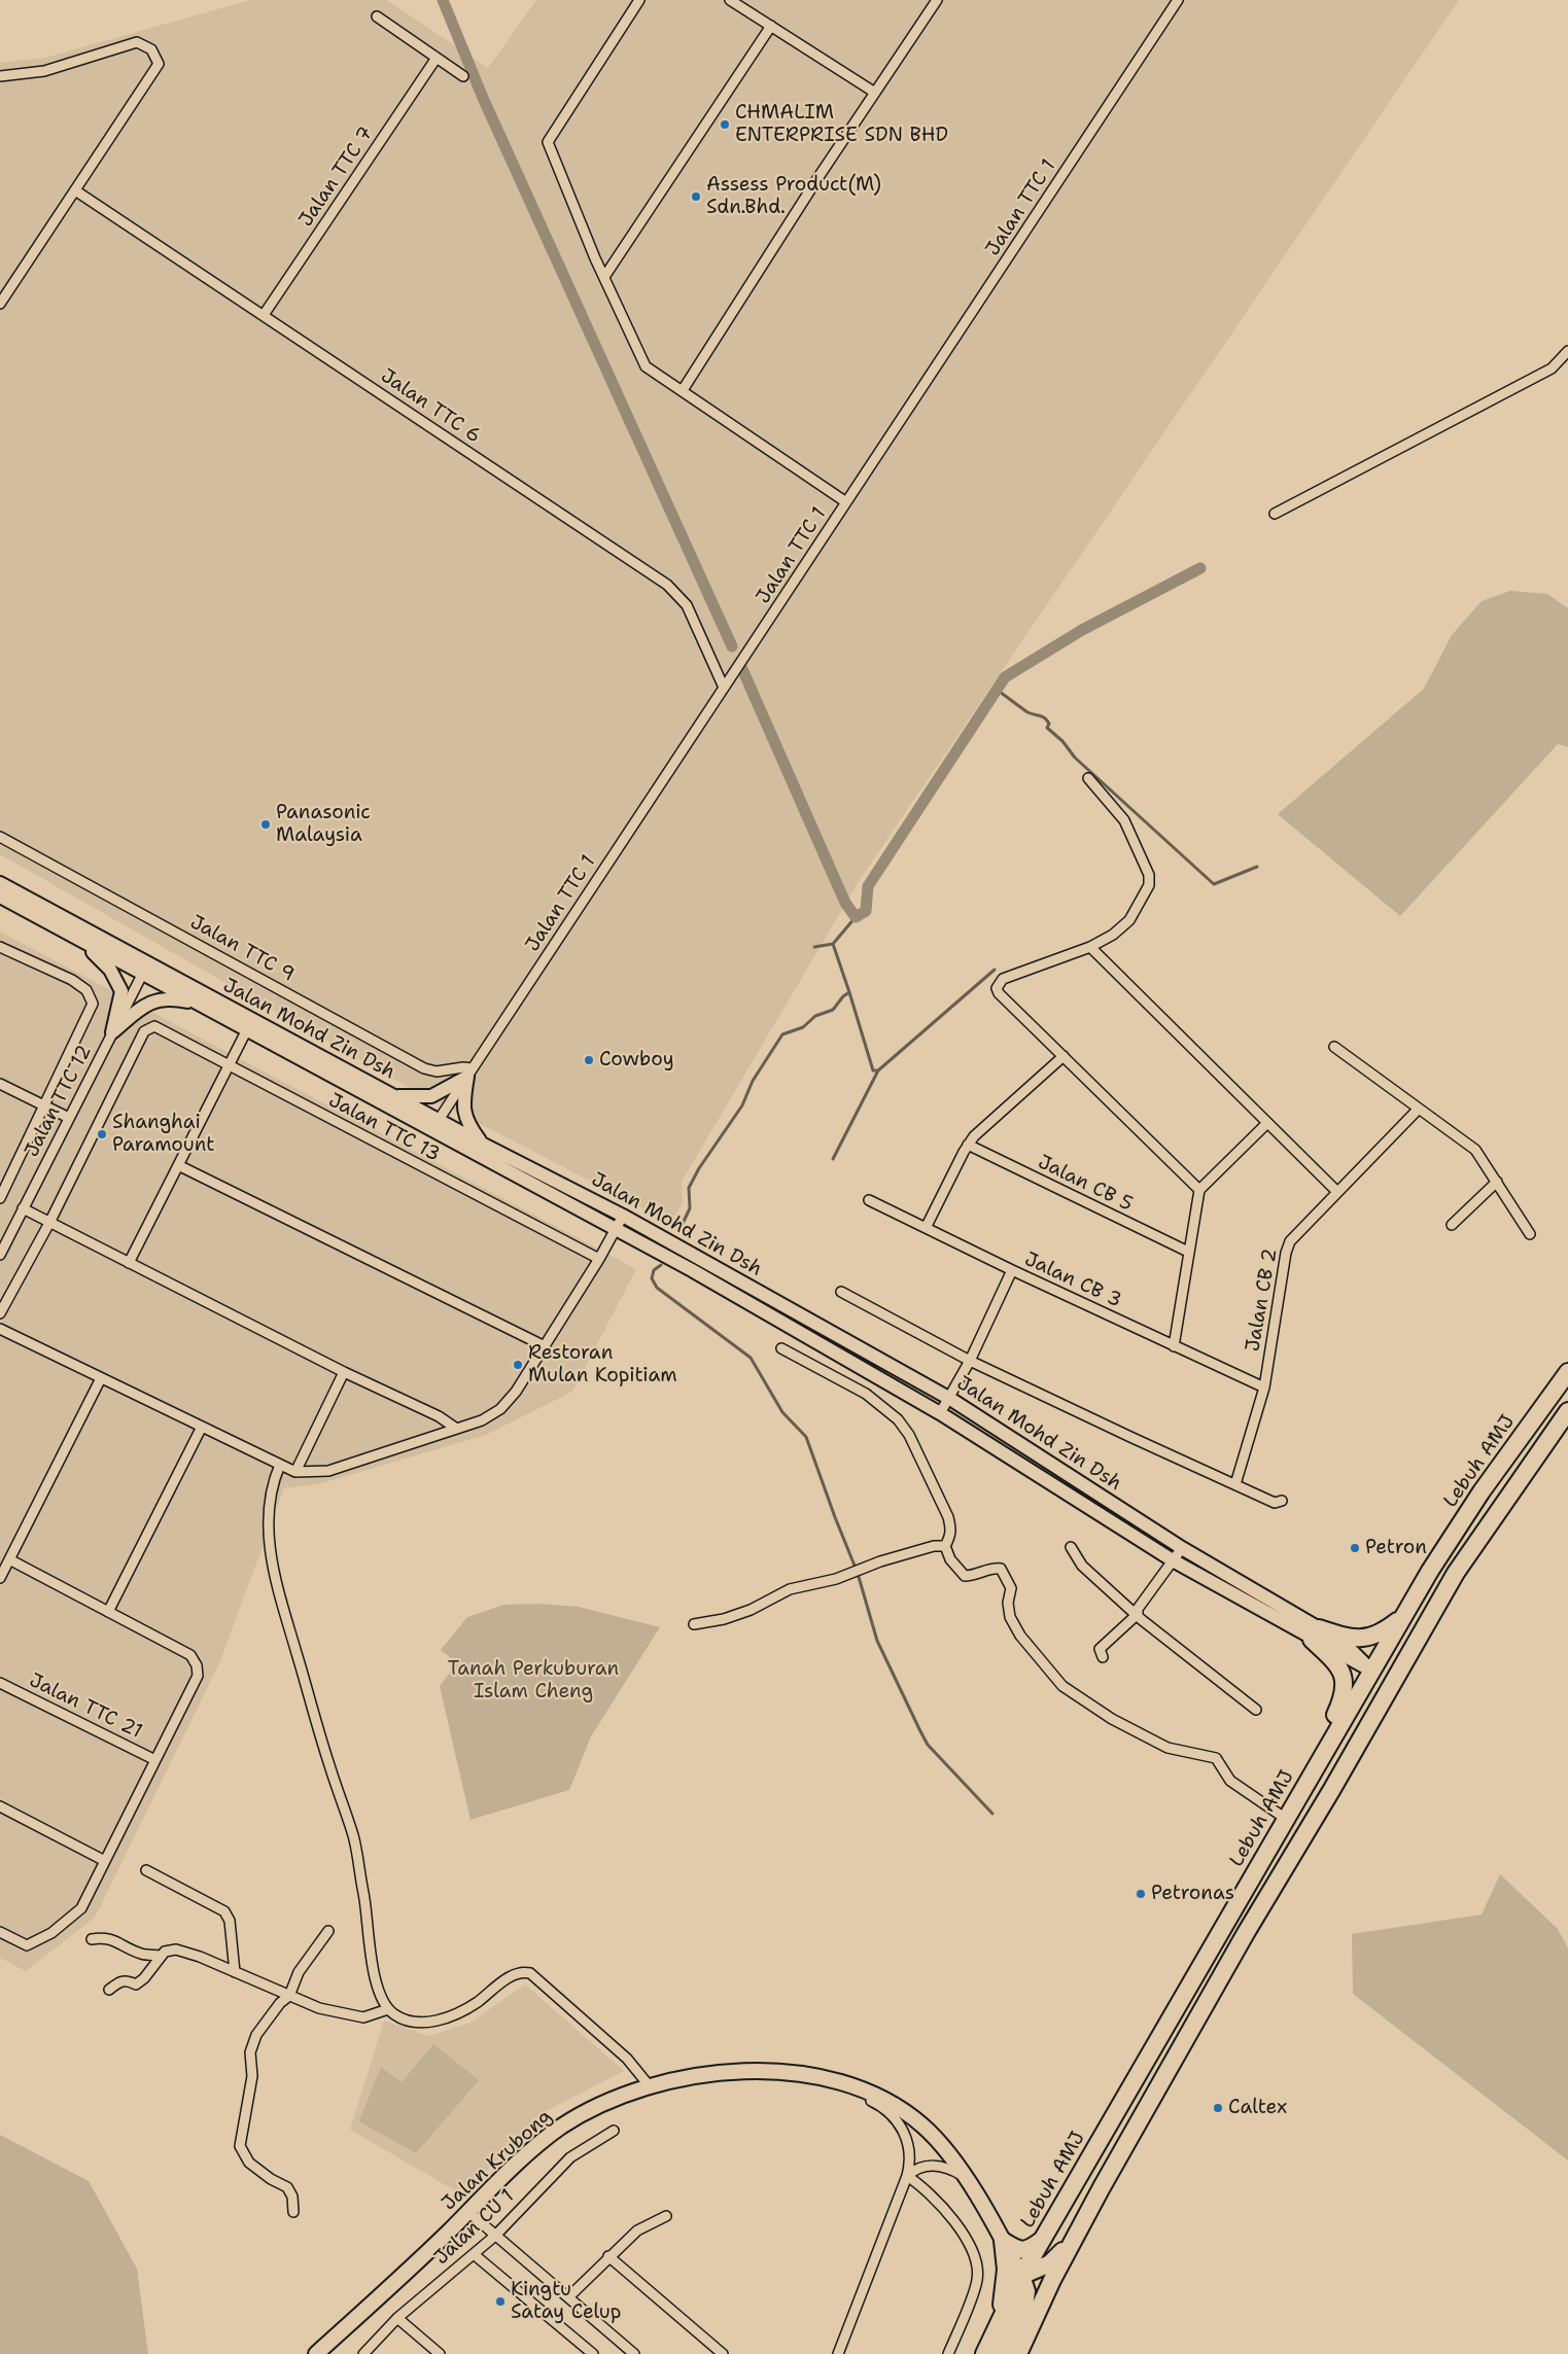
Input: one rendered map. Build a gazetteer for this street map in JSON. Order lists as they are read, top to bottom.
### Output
{
  "streets": {
    "highway": ["Lebuh AMJ"],
    "main road": ["Jalan Mohd Zin Dsh", "Jalan Krubong"],
    "street": [
      "Jalan TTC 7",
      "Jalan TTC 1",
      "Jalan TTC 6",
      "Jalan TTC 9",
      "Jalan TTC 12",
      "Jalan TTC 13",
      "Jalan CB 5",
      "Jalan CB 3",
      "Jalan CB 2",
      "Jalan TTC 21",
      "Jalan CU 1"
    ]
  },
  "crossings": [
    ["Jalan TTC 7", "Jalan TTC 6"],
    ["Jalan TTC 1", "Jalan TTC 6"],
    ["Jalan TTC 1", "Jalan TTC 9"],
    ["Jalan TTC 1", "Jalan Mohd Zin Dsh"],
    ["Jalan Mohd Zin Dsh", "Jalan TTC 12"],
    ["Jalan CB 3", "Jalan CB 2"],
    ["Lebuh AMJ", "Jalan Krubong"]
  ],
  "parks": ["Tanah Perkuburan Islam Cheng"],
  "places": [
    "CHMALIM ENTERPRISE SDN BHD",
    "Assess Product(M) Sdn.Bhd.",
    "Panasonic Malaysia",
    "Cowboy",
    "Shanghai Paramount",
    "Restoran Mulan Kopitiam",
    "Petron",
    "Petronas",
    "Caltex",
    "Kingtu Satay Celup"
  ]
}
